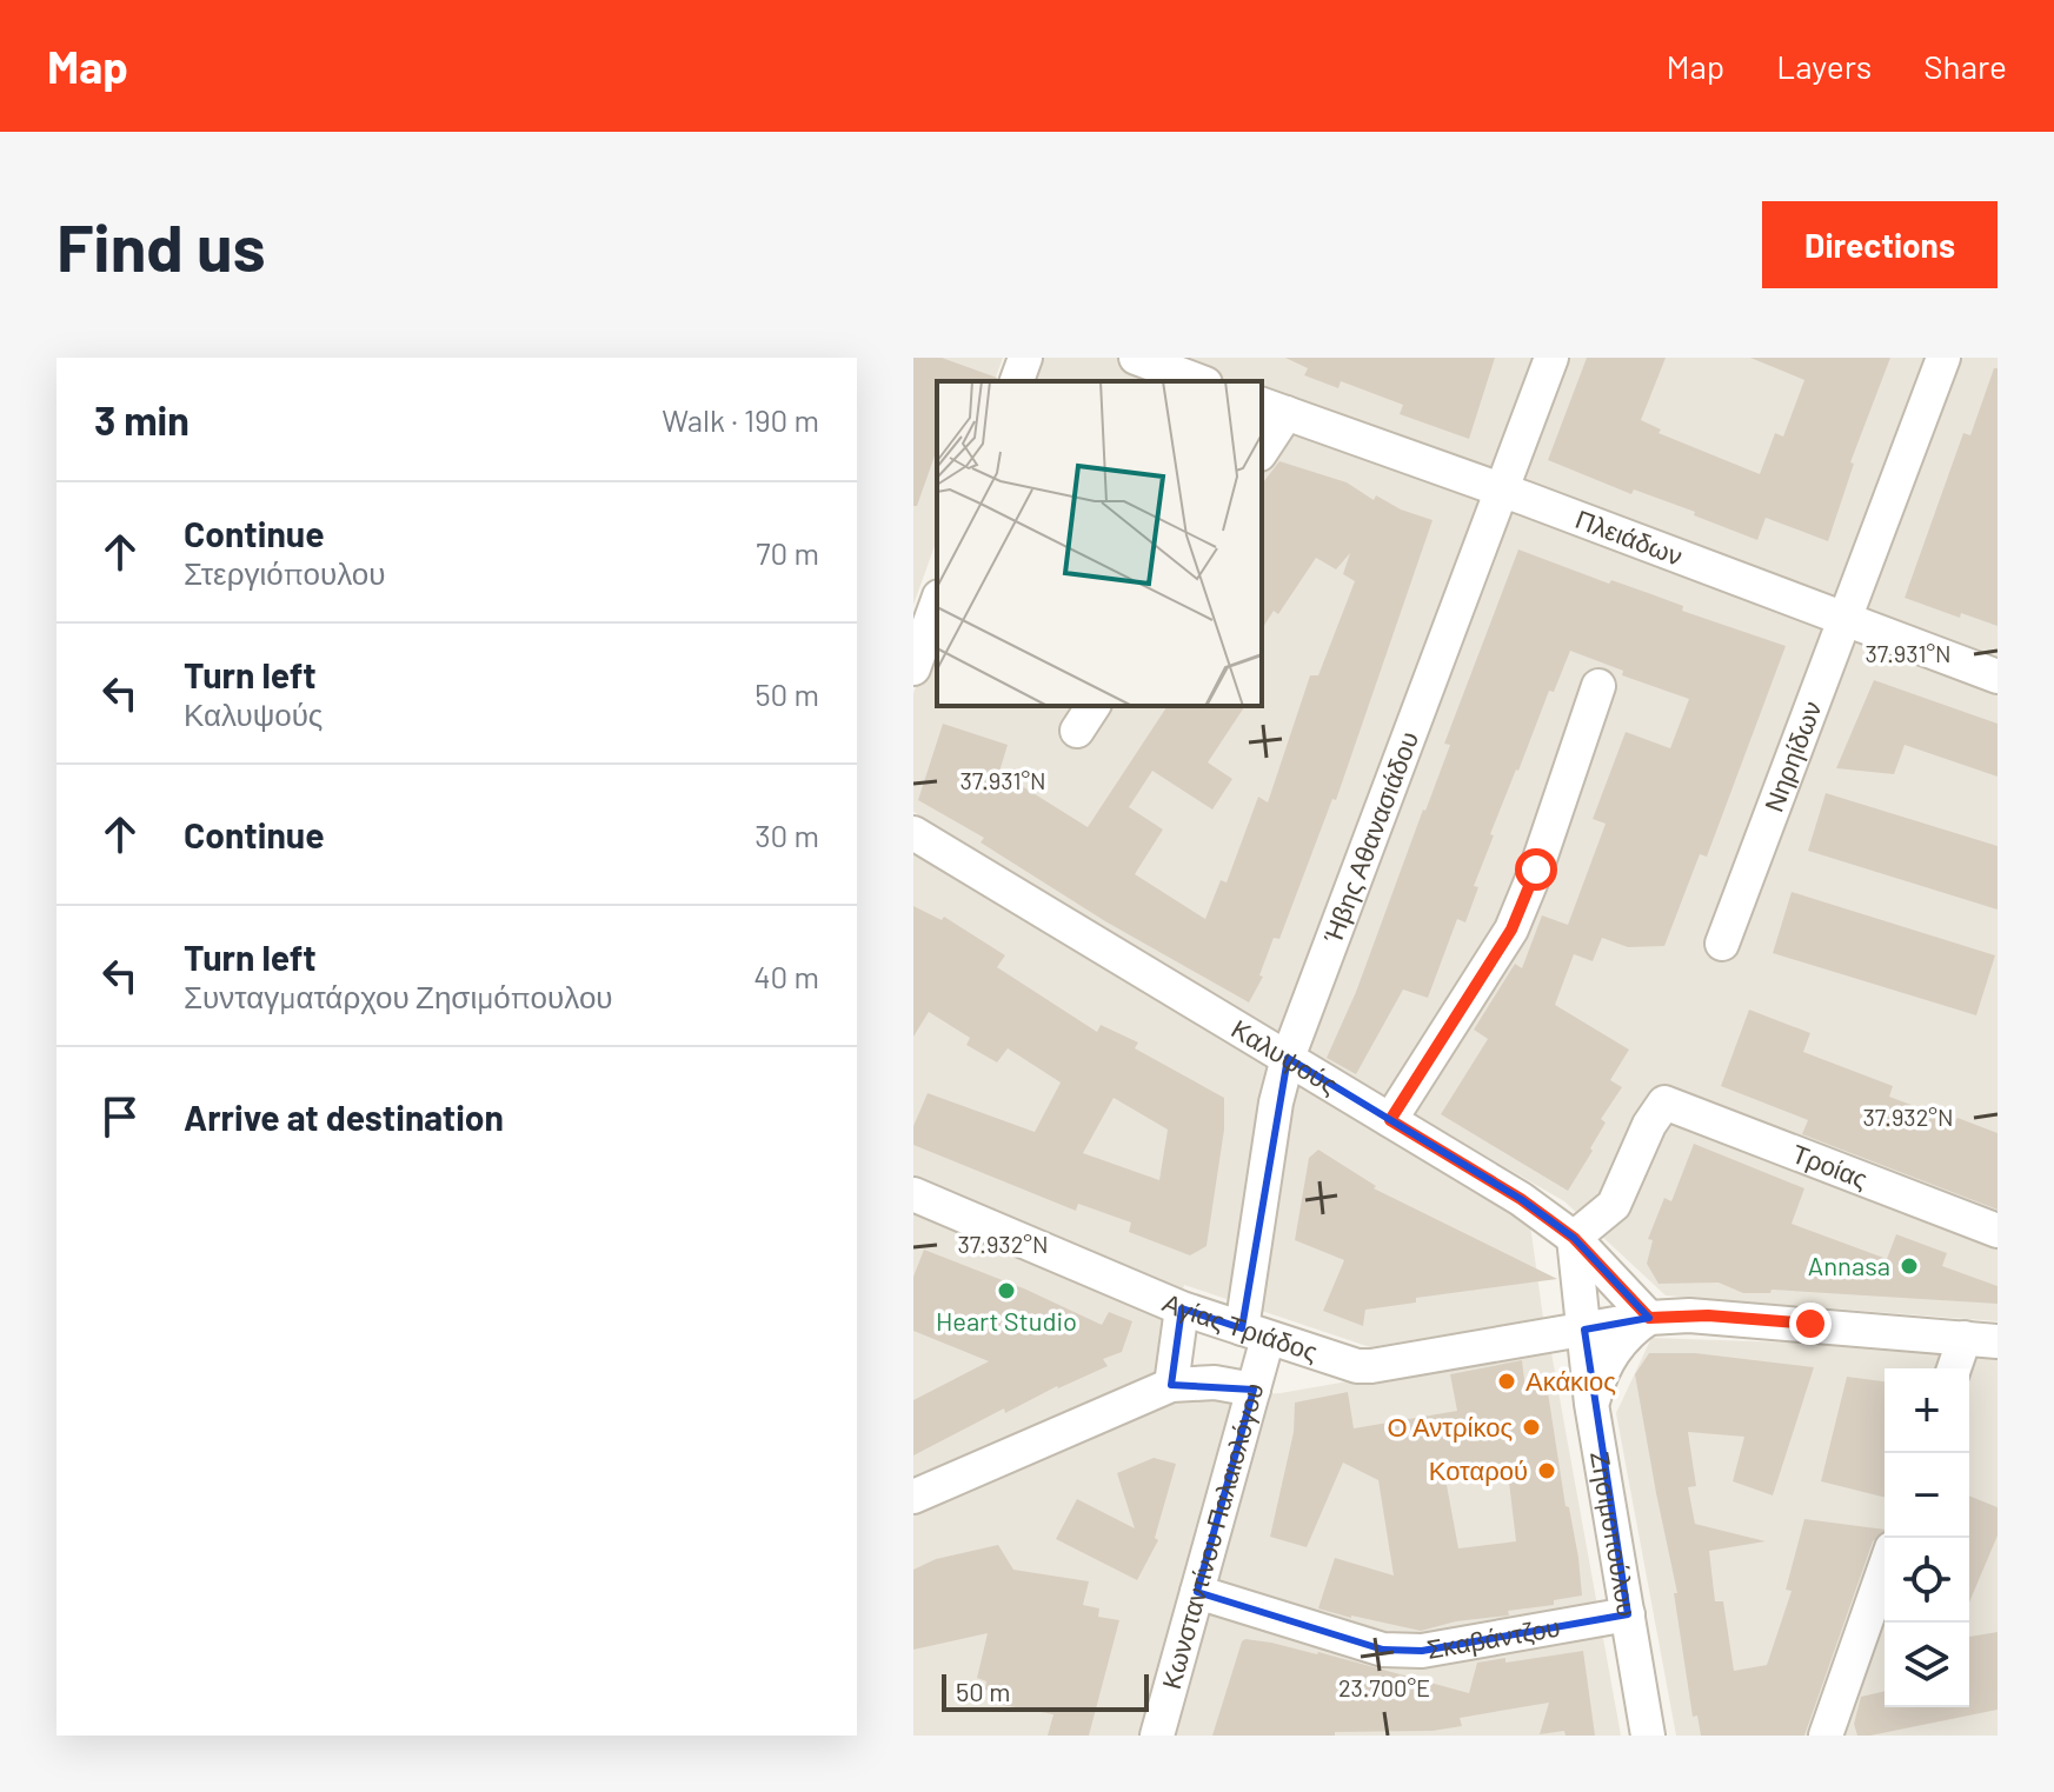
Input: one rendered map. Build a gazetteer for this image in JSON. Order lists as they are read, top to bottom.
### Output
{
  "streets": {
    "street": [
      "Πλειάδων",
      "Νηρηίδων",
      "Ήβης Αθανασιάδου",
      "Καλυψούς",
      "Τροίας",
      "Αγίας Τριάδος",
      "Ζησιμοπούλου",
      "Κωνσταντίνου Παλαιολόγου",
      "Σκαβάντζου"
    ]
  },
  "crossings": [
    ["Πλειάδων", "Νηρηίδων"],
    ["Πλειάδων", "Ήβης Αθανασιάδου"],
    ["Ήβης Αθανασιάδου", "Καλυψούς"],
    ["Ήβης Αθανασιάδου", "Αγίας Τριάδος"],
    ["Ήβης Αθανασιάδου", "Κωνσταντίνου Παλαιολόγου"],
    ["Καλυψούς", "Τροίας"],
    ["Καλυψούς", "Αγίας Τριάδος"],
    ["Αγίας Τριάδος", "Ζησιμοπούλου"],
    ["Αγίας Τριάδος", "Κωνσταντίνου Παλαιολόγου"],
    ["Ζησιμοπούλου", "Σκαβάντζου"],
    ["Κωνσταντίνου Παλαιολόγου", "Σκαβάντζου"]
  ],
  "places": [
    "Annasa",
    "Heart Studio",
    "Ακάκιος",
    "Ο Αντρίκος",
    "Κοταρού"
  ],
  "scale_bar": "50 m",
  "page": {
    "header": "Map",
    "nav": ["Map", "Layers", "Share"],
    "buttons": "Directions",
    "title": "Find us",
    "heading": ["3 min", "Walk · 190 m"],
    "list": [
      ["Continue", "Στεργιόπουλου", "70 m"],
      ["Turn left", "Καλυψούς", "50 m"],
      ["Continue", "30 m"],
      ["Turn left", "Συνταγματάρχου Ζησιμόπουλου", "40 m"],
      "Arrive at destination"
    ],
    "map_buttons": ["+", "−"],
    "scale": "50 m"
  },
  "coordinates": ["37.931°N", "37.932°N", "23.700°E"]
}
